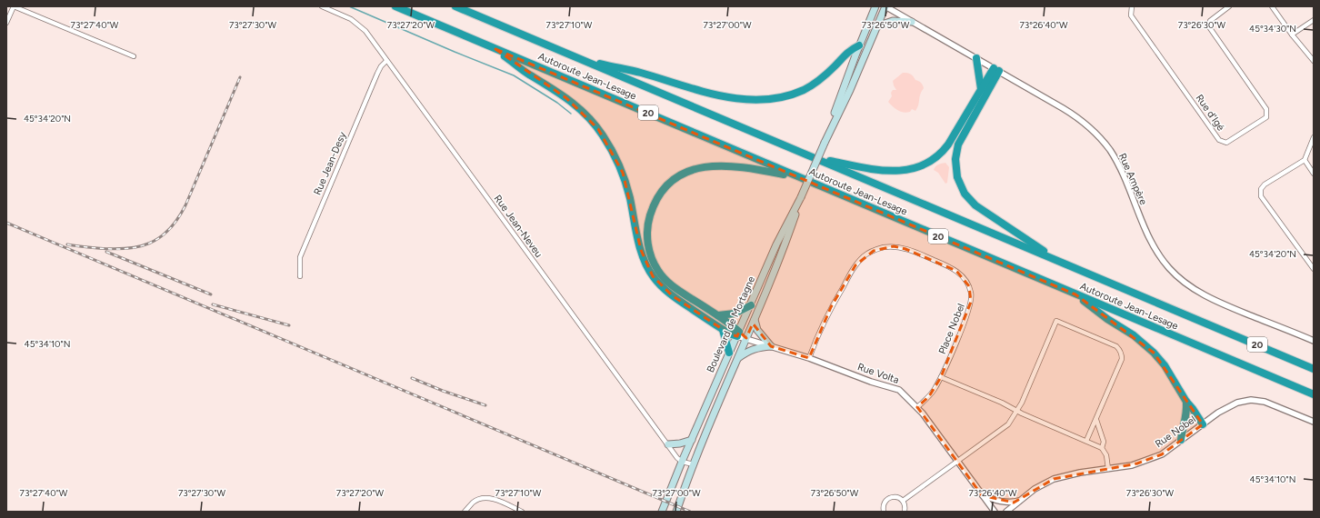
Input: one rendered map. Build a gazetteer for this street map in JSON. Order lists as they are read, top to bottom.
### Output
{
  "streets": {
    "highway": ["Autoroute Jean-Lesage", "20"],
    "main road": ["Boulevard de Mortagne"],
    "street": [
      "Rue d'Igé",
      "Rue Jean-Desy",
      "Rue Ampère",
      "Rue Jean-Neveu",
      "Place Nobel",
      "Rue Volta",
      "Rue Nobel"
    ]
  },
  "crossings": [
    ["Rue Jean-Desy", "Rue Jean-Neveu"],
    ["Rue Ampère", "Boulevard de Mortagne"],
    ["Rue Jean-Neveu", "Boulevard de Mortagne"],
    ["Boulevard de Mortagne", "Rue Volta"],
    ["Place Nobel", "Rue Volta"]
  ],
  "coordinates": [
    "73°27'40\"W",
    "73°27'30\"W",
    "73°27'20\"W",
    "73°27'10\"W",
    "73°27'00\"W",
    "73°26'50\"W",
    "73°26'40\"W",
    "73°26'30\"W",
    "45°34'30\"N",
    "45°34'20\"N",
    "45°34'10\"N"
  ]
}
